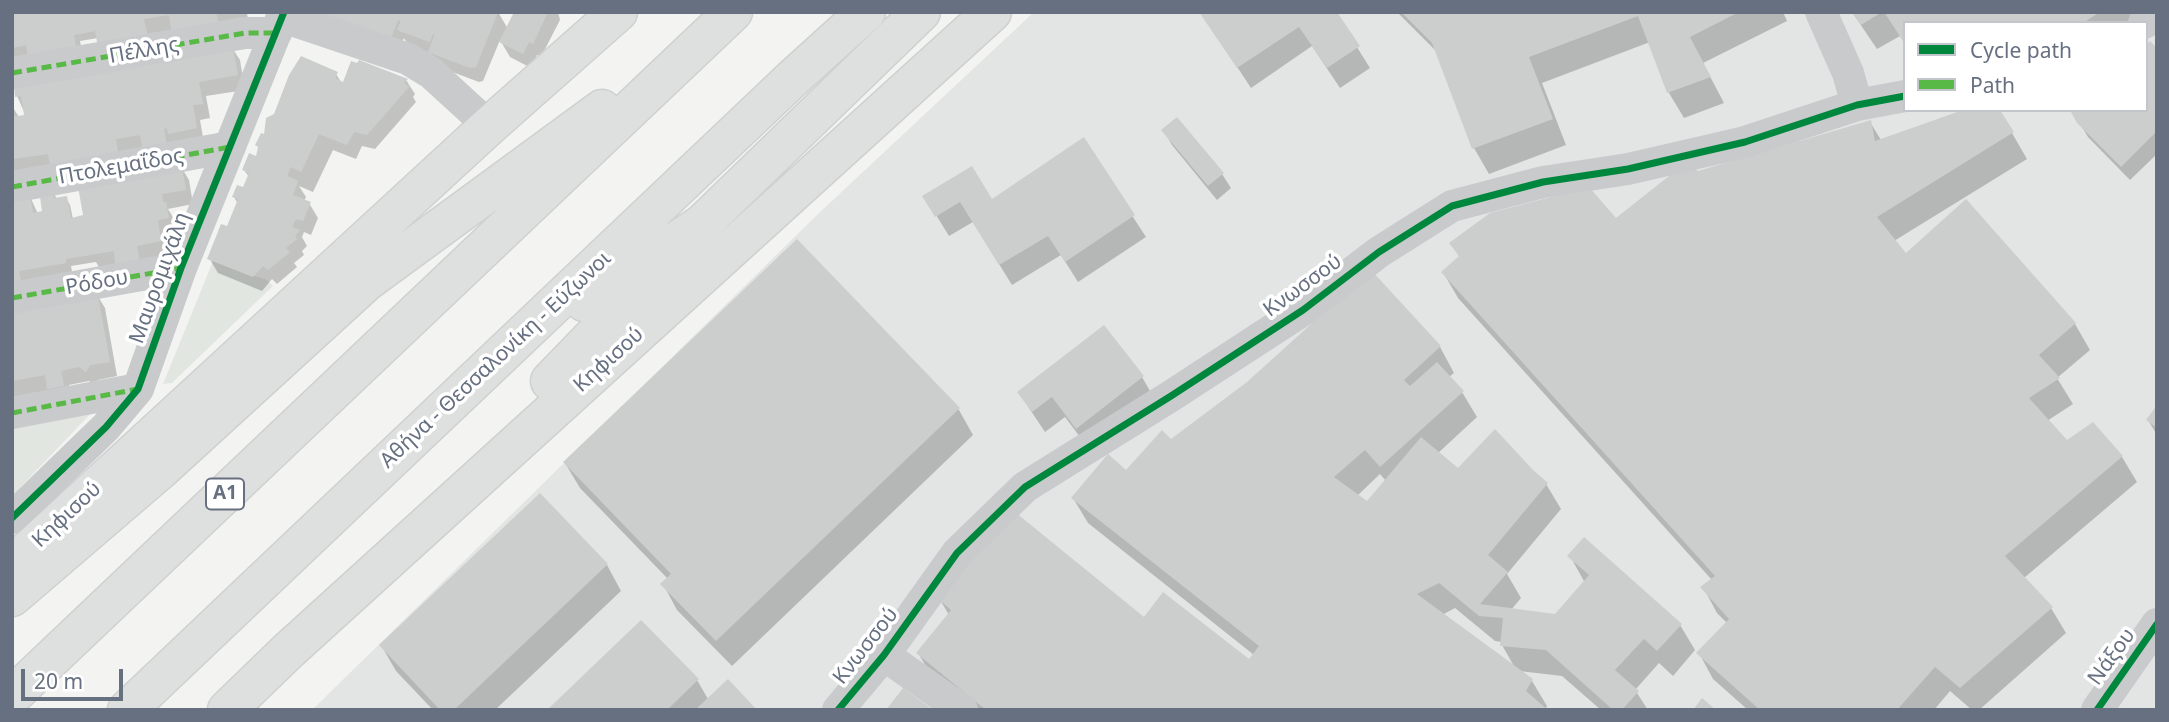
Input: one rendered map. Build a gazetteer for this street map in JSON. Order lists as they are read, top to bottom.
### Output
{
  "streets": {
    "main road": ["Αθήνα - Θεσσαλονίκη - Εύζωνοι", "Κηφισού", "Α1"],
    "street": [
      "Πέλλης",
      "Πτολεμαΐδος",
      "Μαυρομιχάλη",
      "Ρόδου",
      "Κνωσσού",
      "Νάξου"
    ]
  },
  "crossings": [
    ["Πέλλης", "Μαυρομιχάλη"],
    ["Πέλλης", "Κηφισού"],
    ["Πτολεμαΐδος", "Μαυρομιχάλη"],
    ["Μαυρομιχάλη", "Ρόδου"]
  ],
  "legend": ["Cycle path", "Path"],
  "scale_bar": "20 m"
}
